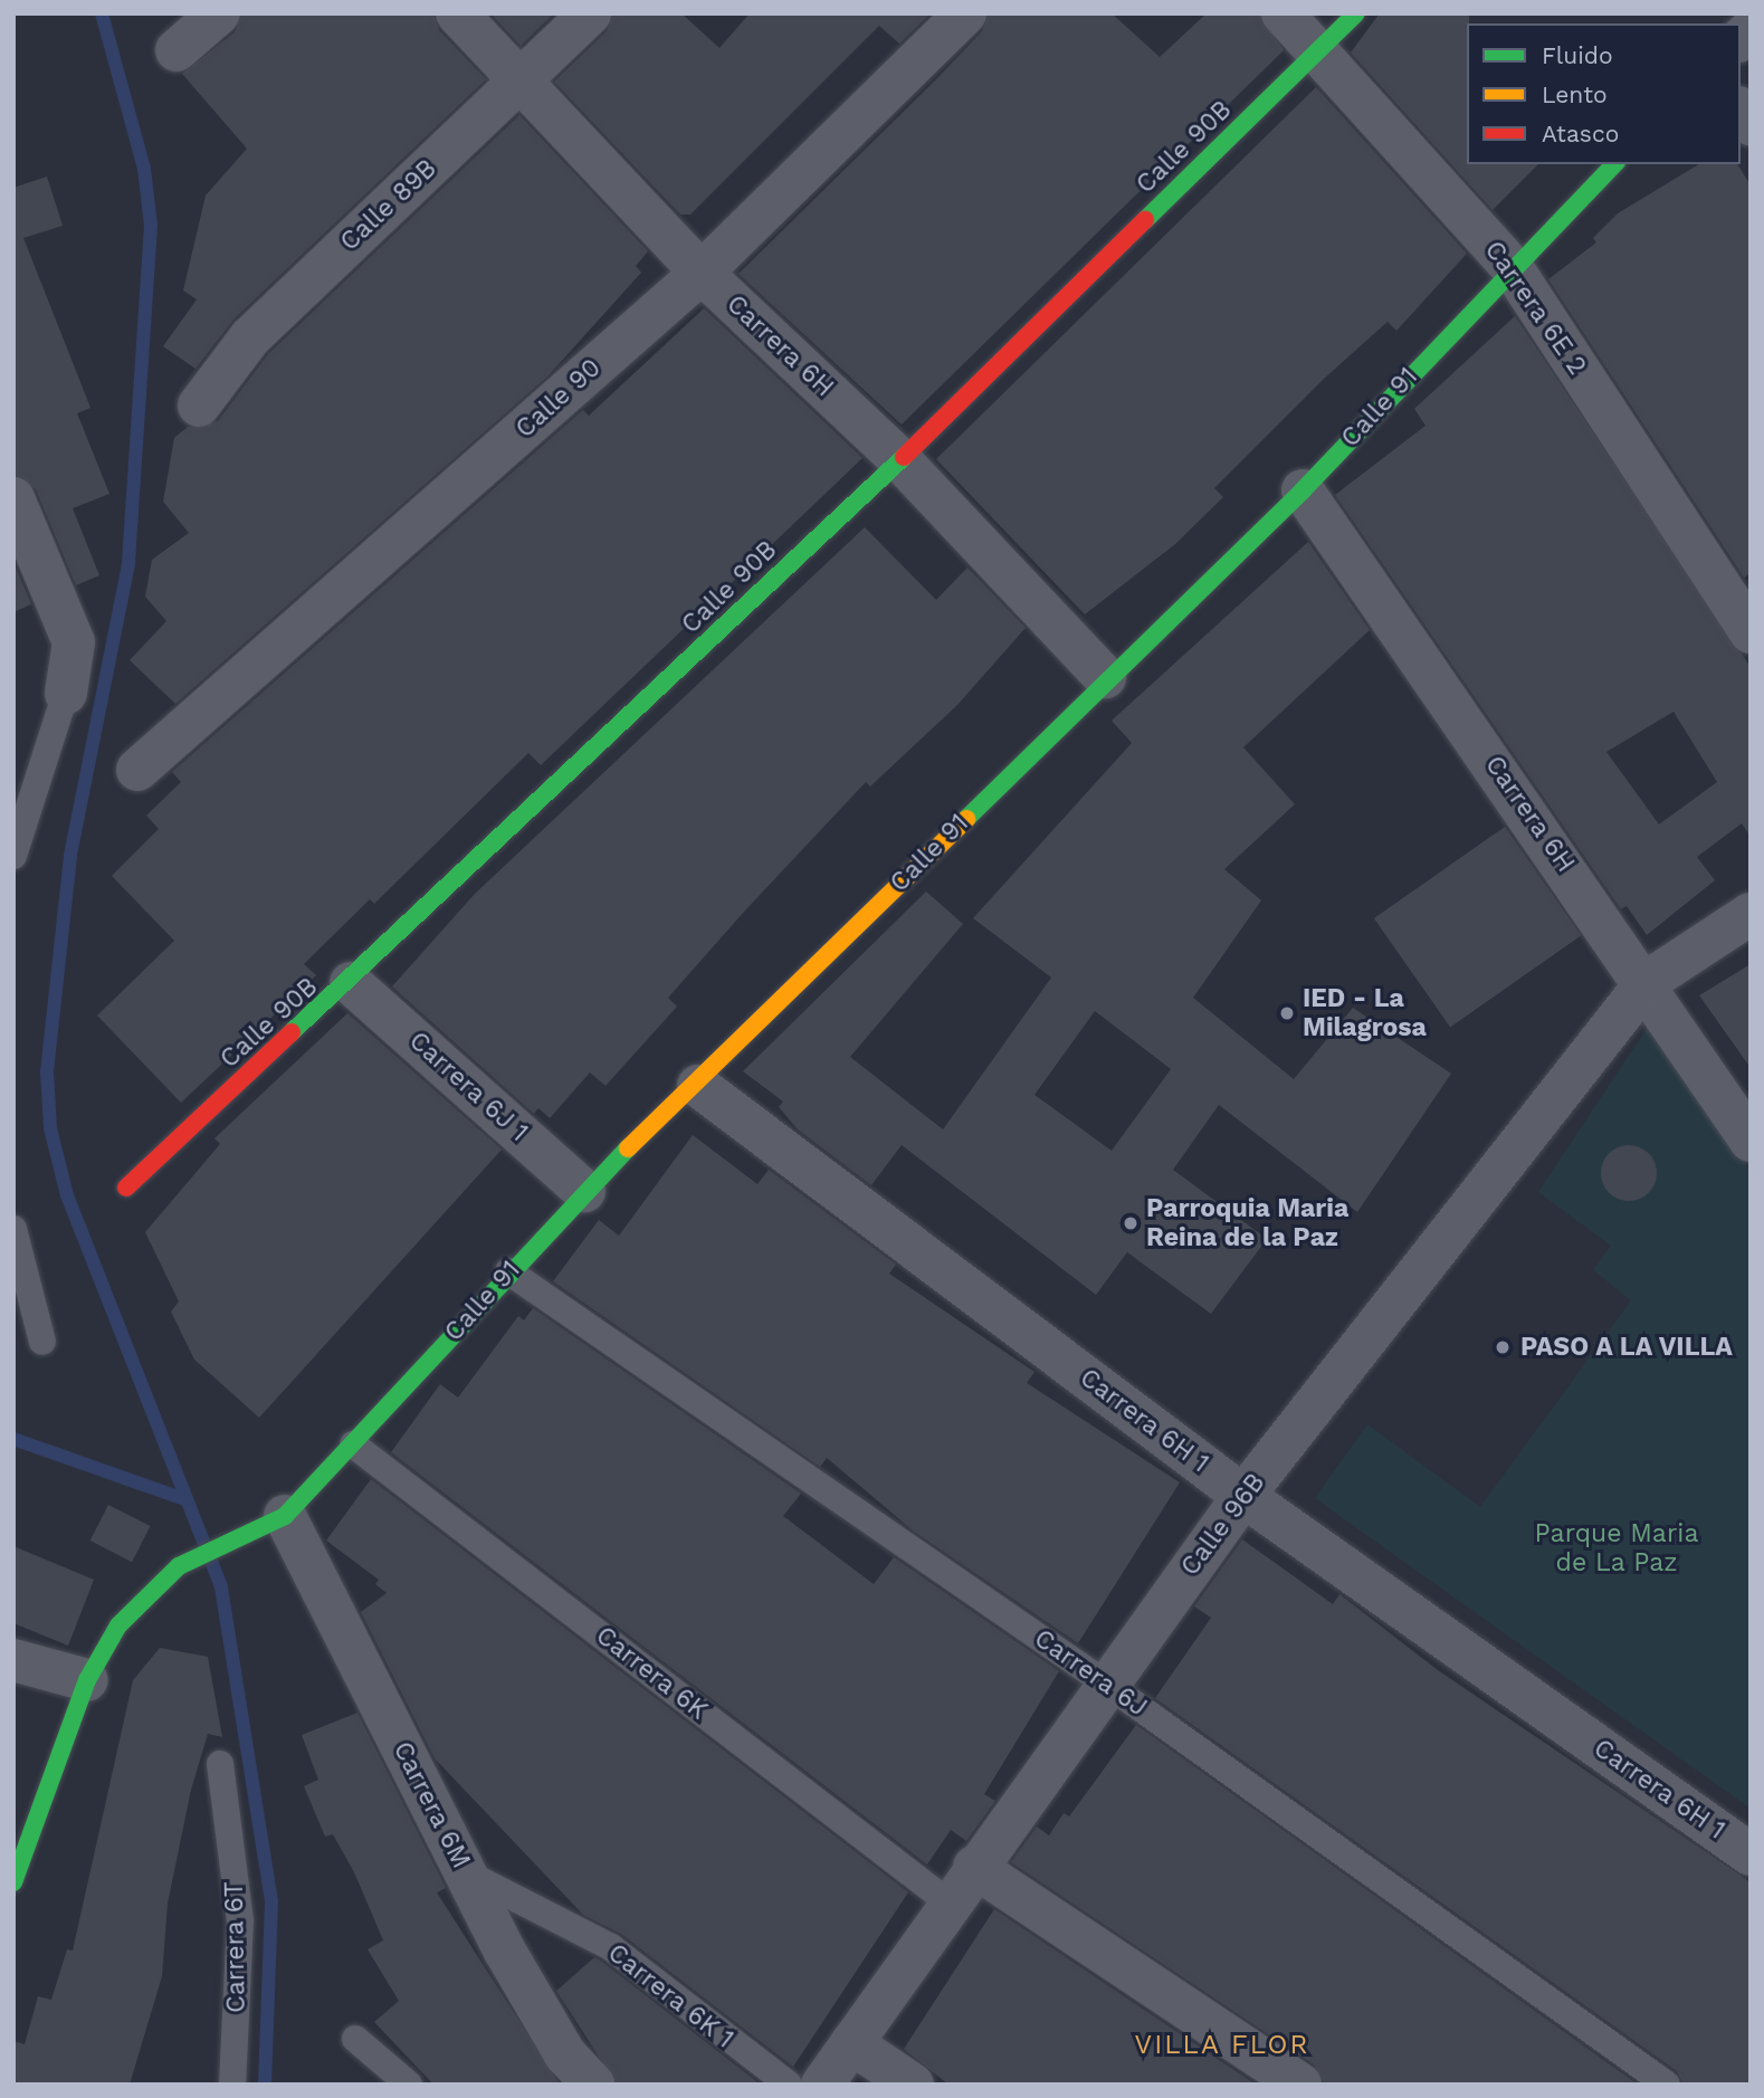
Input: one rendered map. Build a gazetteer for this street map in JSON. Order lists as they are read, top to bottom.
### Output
{
  "streets": {
    "street": [
      "Calle 90B",
      "Calle 89B",
      "Carrera 6E 2",
      "Carrera 6H",
      "Calle 90",
      "Calle 91",
      "Carrera 6J 1",
      "Carrera 6H 1",
      "Calle 96B",
      "Carrera 6M"
    ],
    "lane": [
      "Carrera 6K",
      "Carrera 6J",
      "Carrera 6T",
      "Carrera 6K 1"
    ]
  },
  "crossings": [
    ["Calle 90B", "Carrera 6E 2"],
    ["Calle 90B", "Carrera 6H"],
    ["Calle 90B", "Carrera 6J 1"],
    ["Calle 89B", "Carrera 6H"],
    ["Carrera 6E 2", "Calle 91"],
    ["Carrera 6H", "Calle 90"],
    ["Carrera 6H", "Calle 91"],
    ["Carrera 6H", "Calle 96B"],
    ["Calle 91", "Carrera 6J 1"],
    ["Calle 91", "Carrera 6H 1"],
    ["Calle 91", "Carrera 6K"],
    ["Calle 91", "Carrera 6J"],
    ["Calle 91", "Carrera 6M"],
    ["Carrera 6H 1", "Calle 96B"],
    ["Calle 96B", "Carrera 6K"],
    ["Calle 96B", "Carrera 6J"],
    ["Carrera 6M", "Carrera 6K 1"]
  ],
  "districts": ["VILLA FLOR"],
  "parks": ["Parque Maria de La Paz"],
  "places": ["IED - La Milagrosa", "Parroquia Maria Reina de la Paz", "PASO A LA VILLA"],
  "legend": ["Fluido", "Lento", "Atasco"]
}
